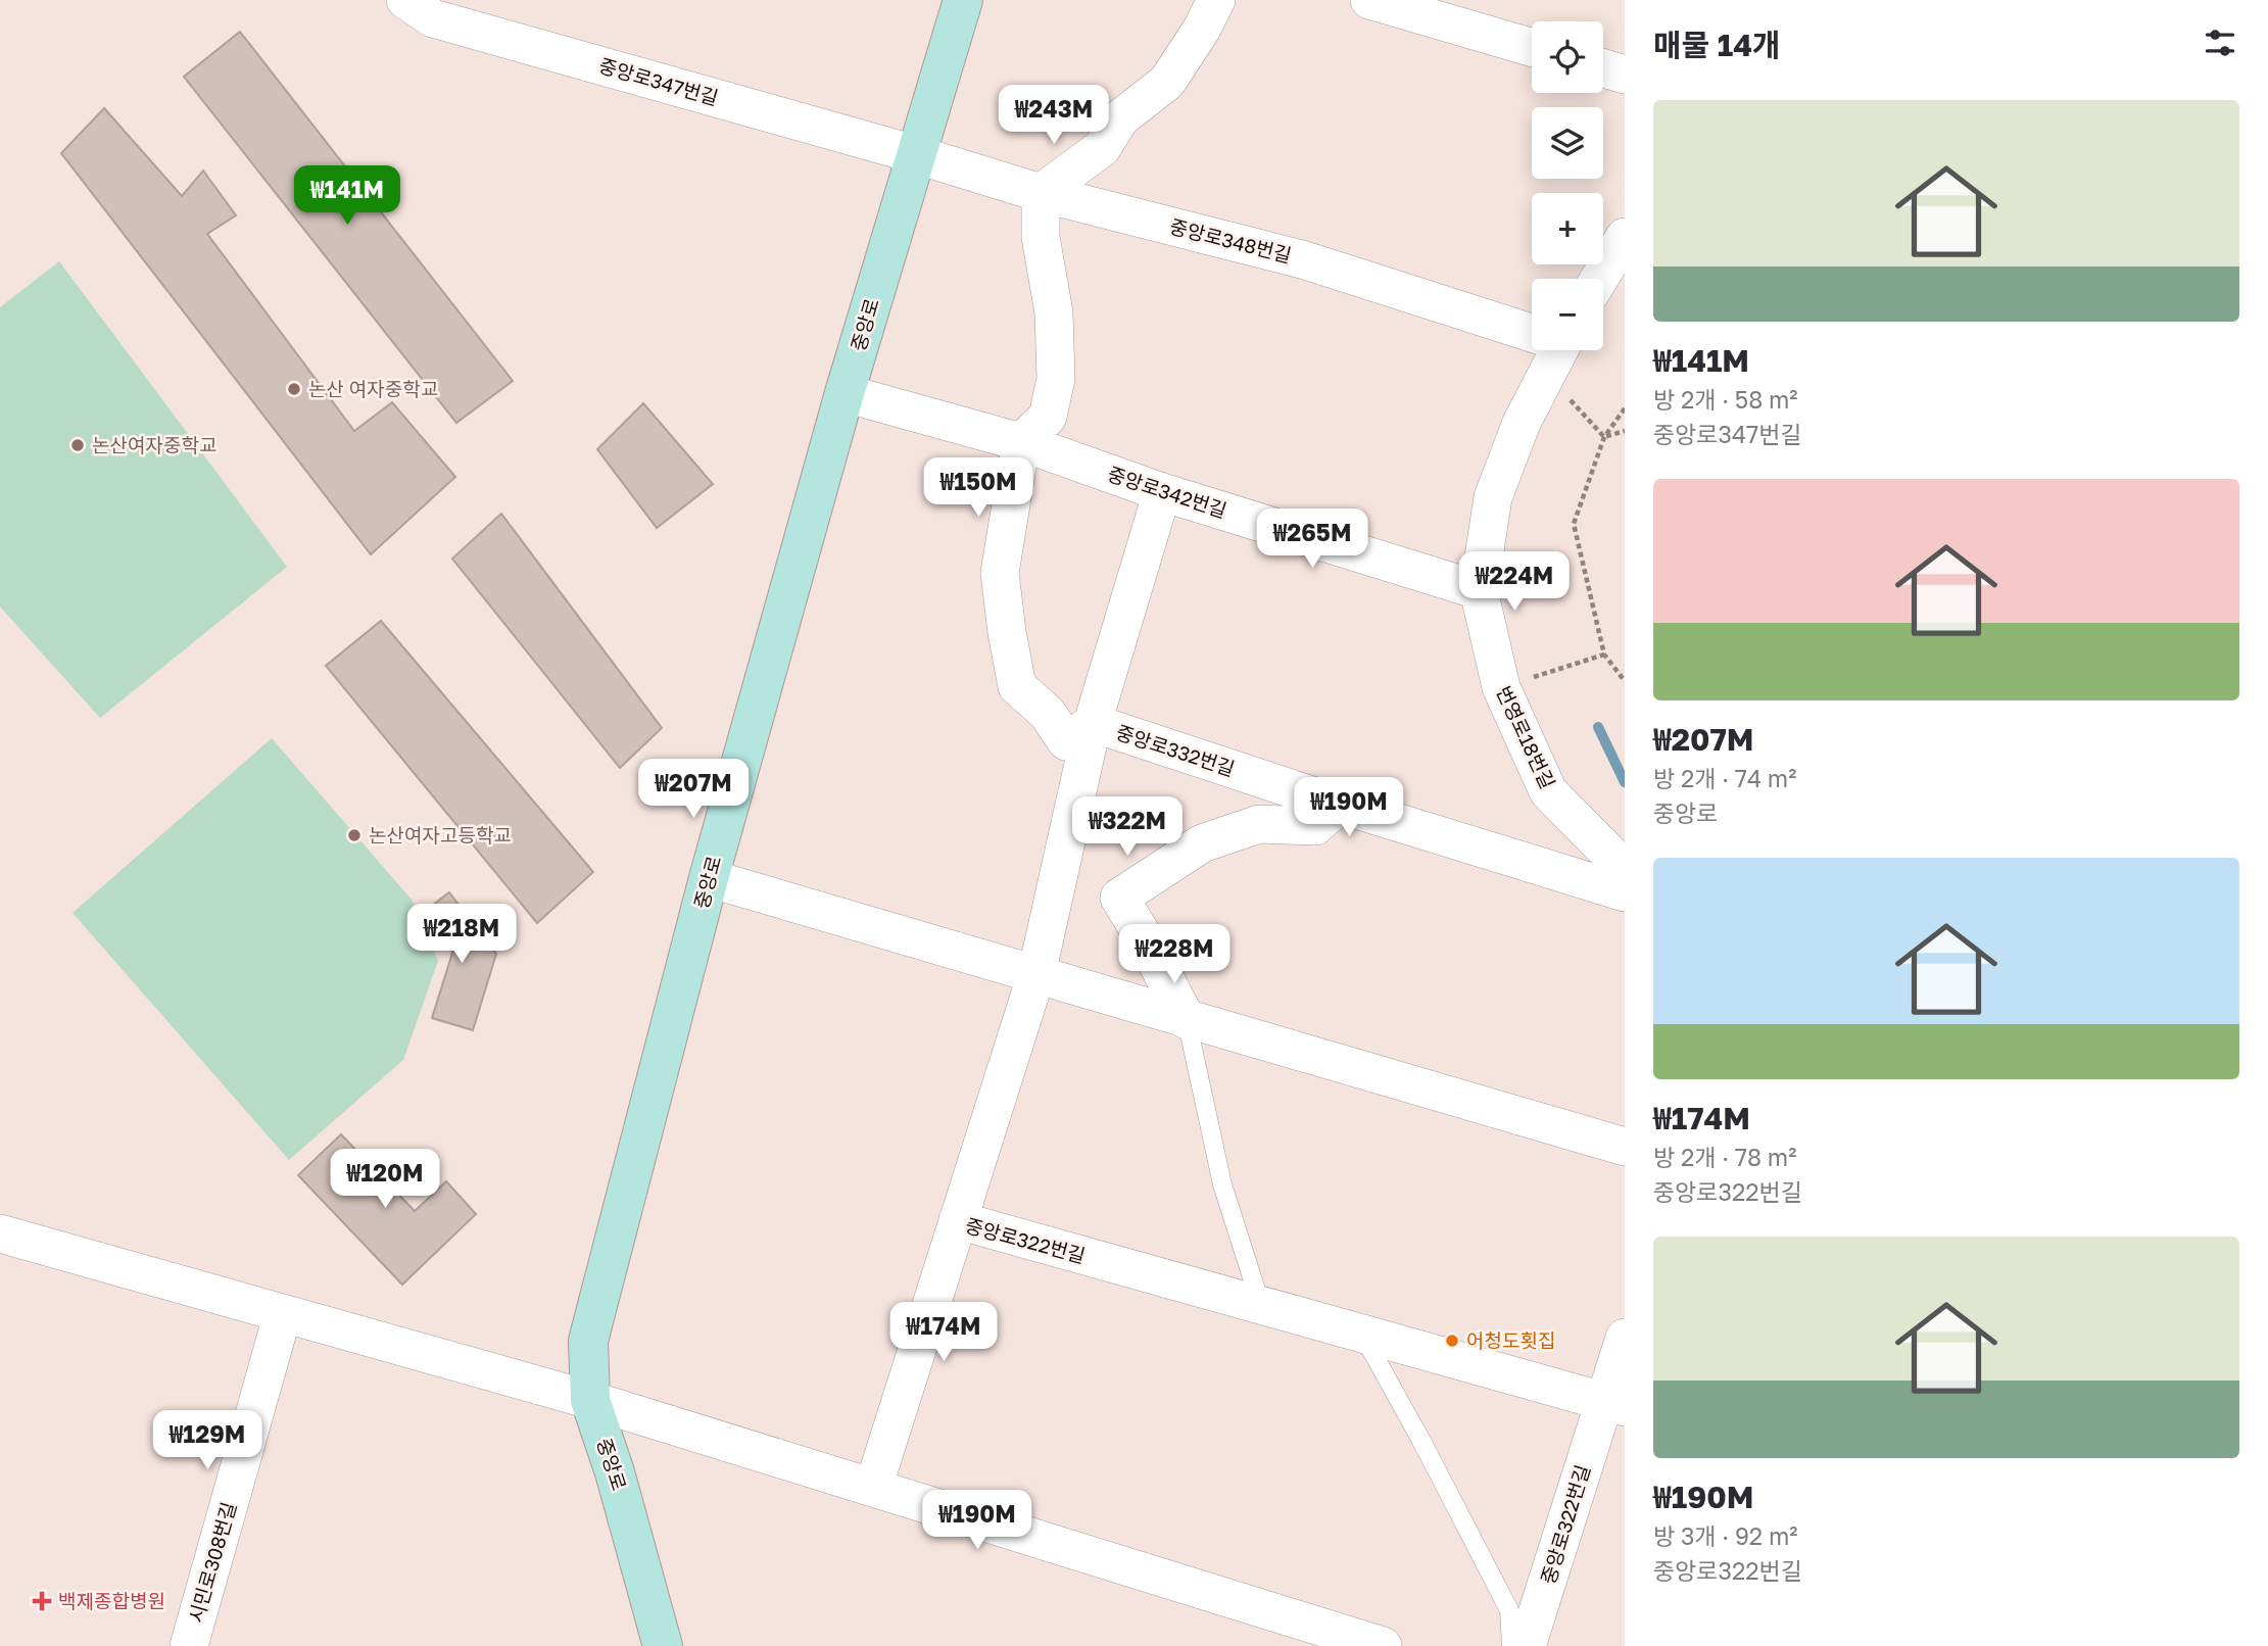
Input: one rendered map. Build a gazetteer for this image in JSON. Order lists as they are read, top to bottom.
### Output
{
  "streets": {
    "street": [
      "중앙로347번길",
      "중앙로348번길",
      "중앙로",
      "중앙로342번길",
      "번영로18번길",
      "중앙로332번길",
      "중앙로322번길",
      "시민로308번길"
    ]
  },
  "crossings": [
    ["중앙로347번길", "중앙로348번길"],
    ["중앙로347번길", "중앙로"],
    ["중앙로348번길", "중앙로"],
    ["중앙로", "중앙로342번길"],
    ["중앙로342번길", "번영로18번길"],
    ["중앙로332번길", "중앙로322번길"]
  ],
  "places": {
    "other": [
      "논산 여자중학교",
      "논산여자중학교",
      "논산여자고등학교",
      "어청도횟집"
    ],
    "health": ["백제종합병원"]
  },
  "page": {
    "heading": "매물 14개",
    "map_buttons": ["+", "−"],
    "price": [
      "₩243M",
      "₩141M",
      "₩150M",
      "₩265M",
      "₩224M",
      "₩207M",
      "₩190M",
      "₩322M",
      "₩218M",
      "₩228M",
      "₩120M",
      "₩174M",
      "₩129M",
      "₩190M"
    ],
    "list": [
      {
        "name": "₩141M",
        "note": "방 2개 · 58 m² · 중앙로347번길"
      },
      {
        "name": "₩207M",
        "note": "방 2개 · 74 m² · 중앙로"
      },
      {
        "name": "₩174M",
        "note": "방 2개 · 78 m² · 중앙로322번길"
      },
      {
        "name": "₩190M",
        "note": "방 3개 · 92 m² · 중앙로322번길"
      }
    ]
  }
}
